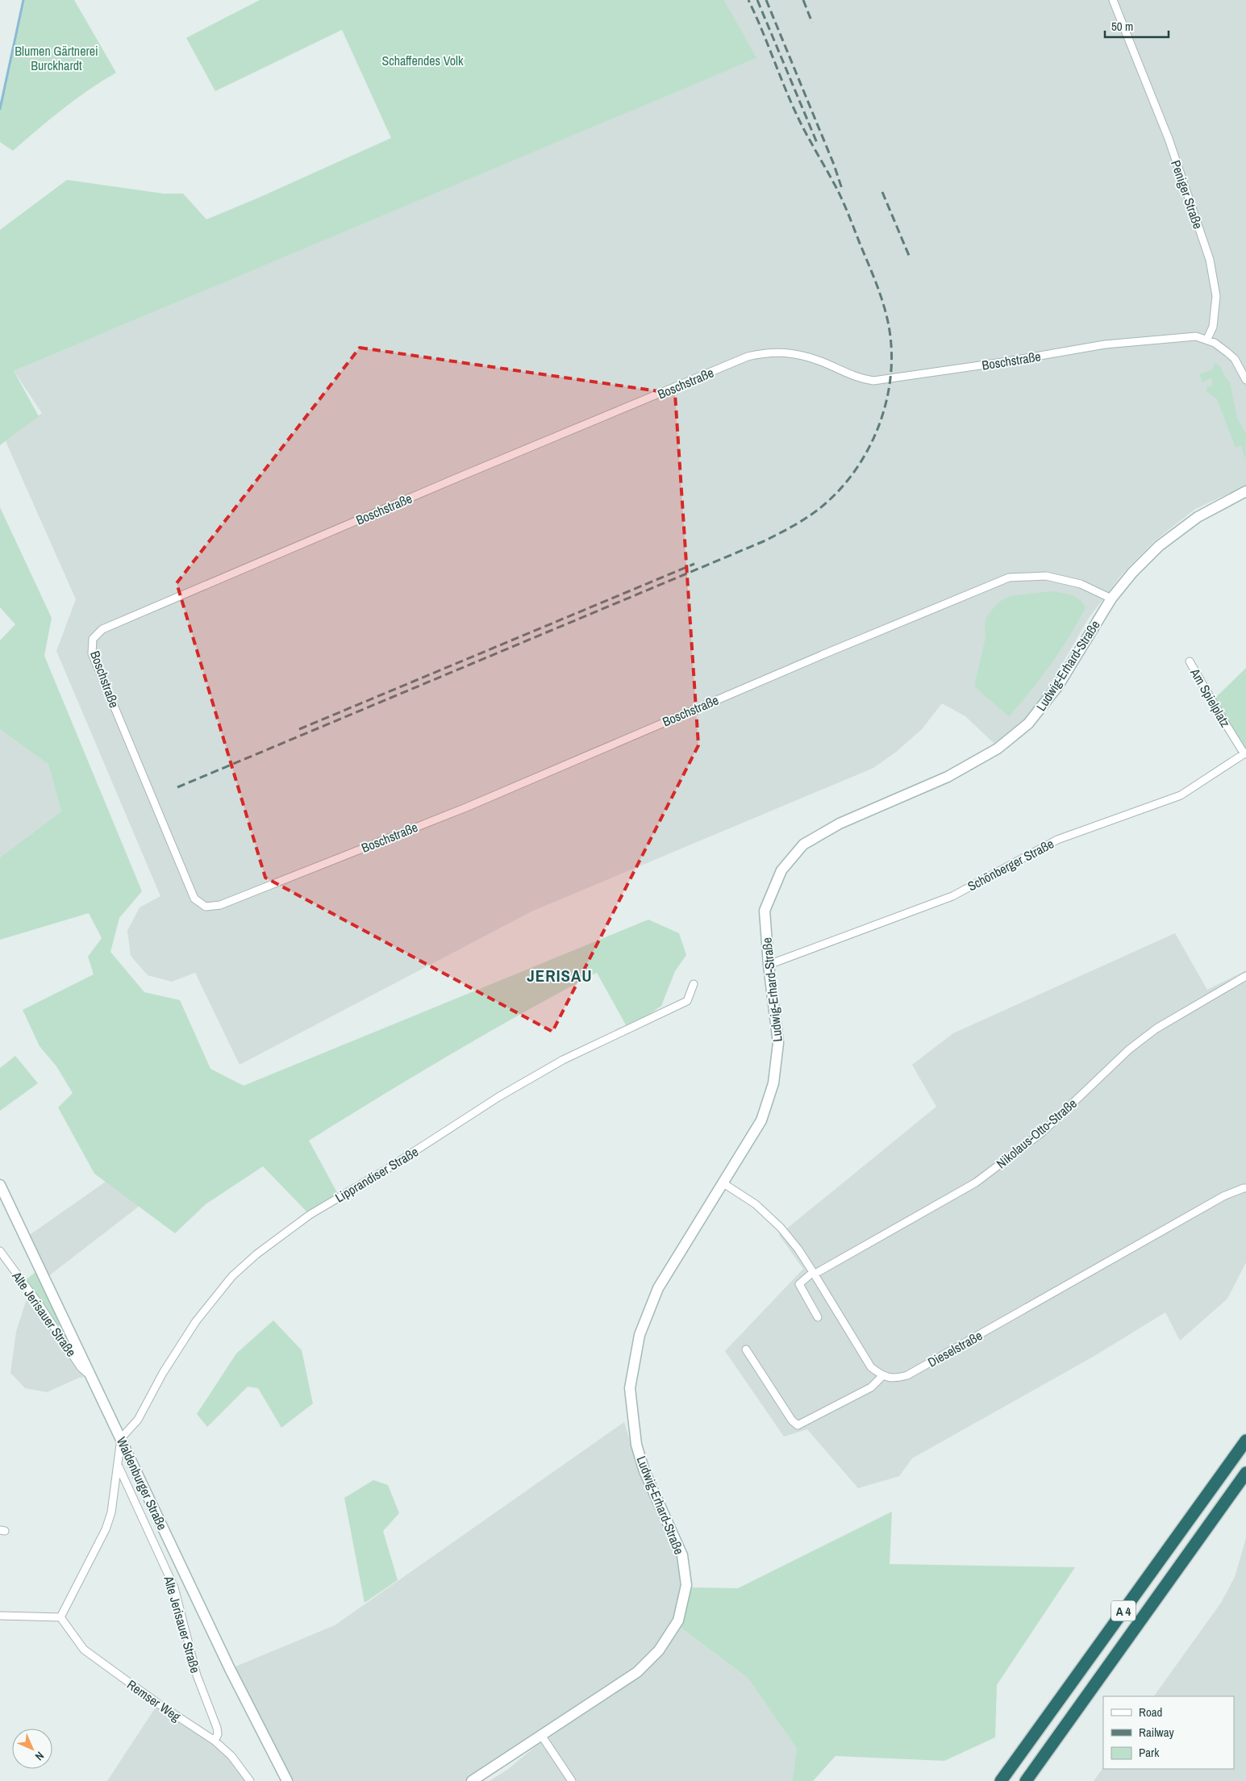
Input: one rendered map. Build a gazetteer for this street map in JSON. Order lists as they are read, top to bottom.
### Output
{
  "streets": {
    "highway": ["A 4"],
    "street": [
      "Peniger Straße",
      "Boschstraße",
      "Ludwig-Erhard-Straße",
      "Am Spielplatz",
      "Schönberger Straße",
      "Nikolaus-Otto-Straße",
      "Lipprandiser Straße",
      "Alte Jerisauer Straße",
      "Dieselstraße",
      "Waldenburger Straße",
      "Remser Weg"
    ]
  },
  "crossings": [
    ["Peniger Straße", "Boschstraße"],
    ["Boschstraße", "Ludwig-Erhard-Straße"],
    ["Ludwig-Erhard-Straße", "Schönberger Straße"],
    ["Am Spielplatz", "Schönberger Straße"],
    ["Lipprandiser Straße", "Waldenburger Straße"],
    ["Alte Jerisauer Straße", "Waldenburger Straße"],
    ["Alte Jerisauer Straße", "Remser Weg"]
  ],
  "districts": ["JERISAU"],
  "parks": ["Blumen Gärtnerei Burckhardt", "Schaffendes Volk"],
  "legend": ["Road", "Railway", "Park"],
  "scale_bar": "50 m",
  "north": "bottom right"
}
